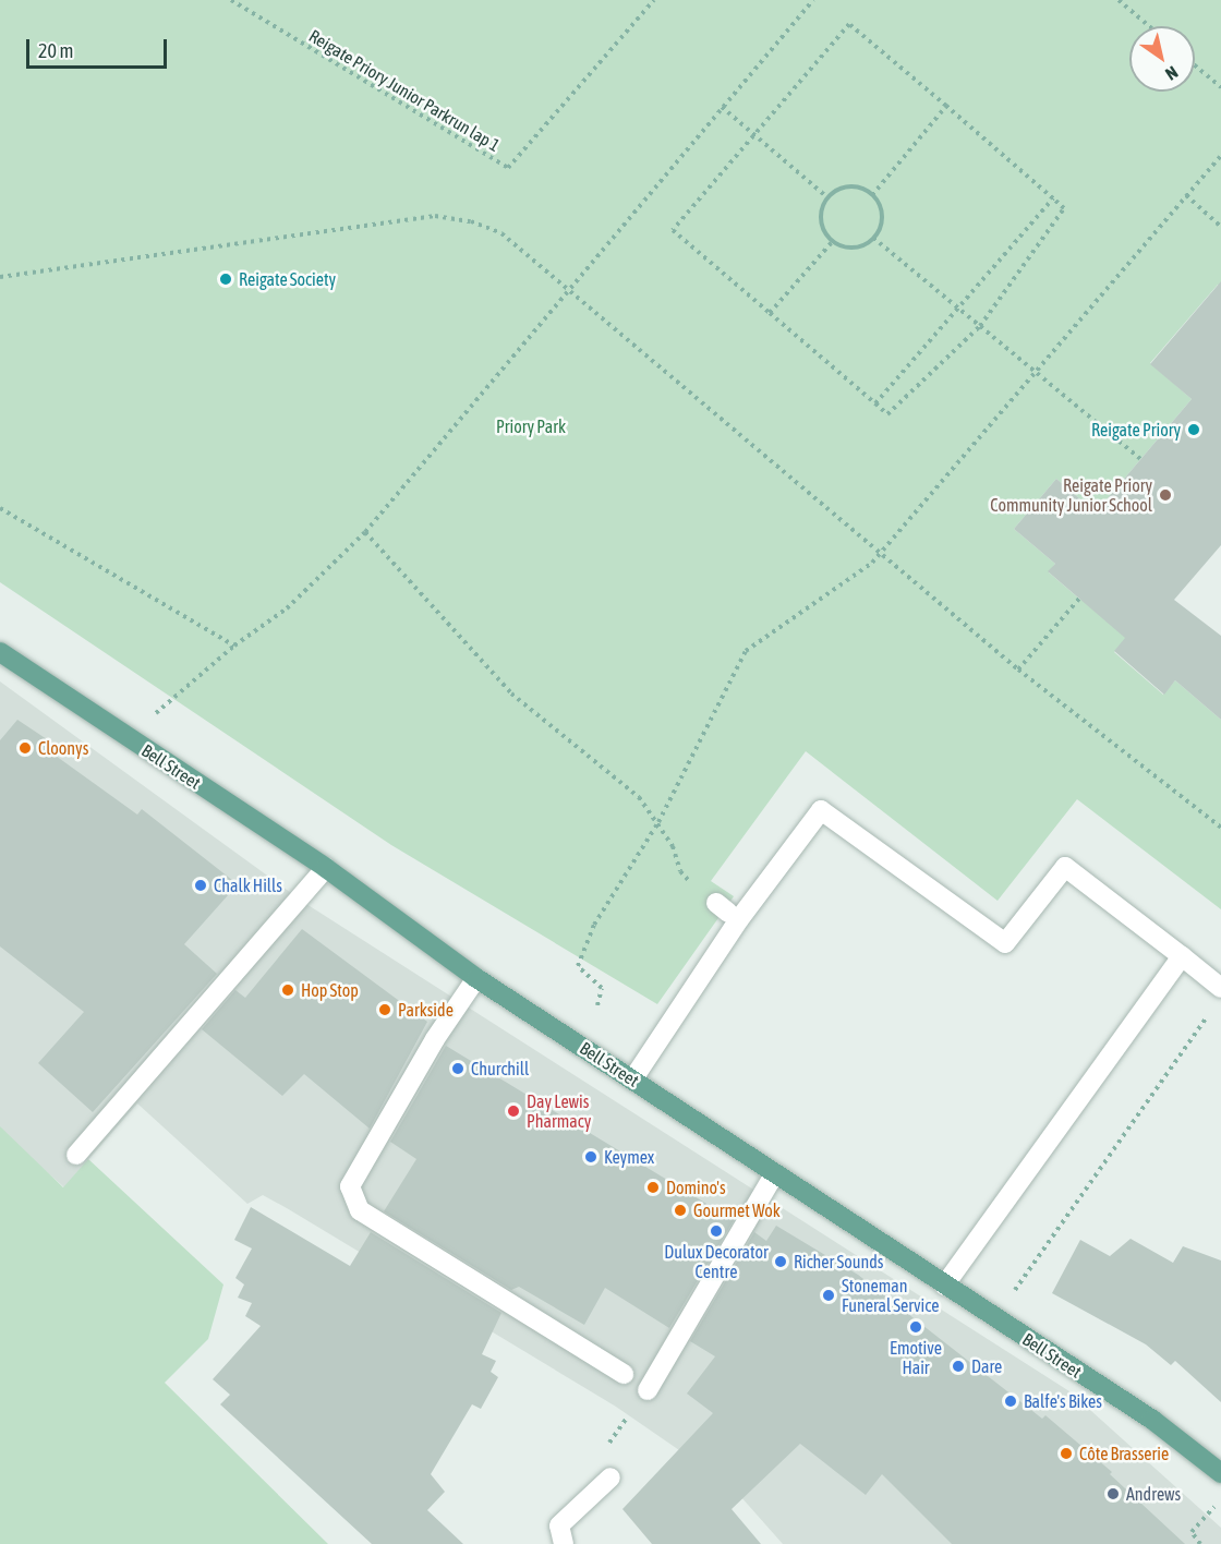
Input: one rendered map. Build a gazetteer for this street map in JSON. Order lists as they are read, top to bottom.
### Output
{
  "streets": {
    "main road": ["Bell Street"],
    "path": ["Reigate Priory Junior Parkrun lap 1"]
  },
  "parks": ["Priory Park"],
  "places": [
    "Reigate Society",
    "Reigate Priory",
    "Reigate Priory Community Junior School",
    "Cloonys",
    "Chalk Hills",
    "Hop Stop",
    "Parkside",
    "Churchill",
    "Day Lewis Pharmacy",
    "Keymex",
    "Domino's",
    "Gourmet Wok",
    "Dulux Decorator Centre",
    "Richer Sounds",
    "Stoneman Funeral Service",
    "Emotive Hair",
    "Dare",
    "Balfe's Bikes",
    "Côte Brasserie",
    "Andrews"
  ],
  "scale_bar": "20 m",
  "north": "bottom right"
}
